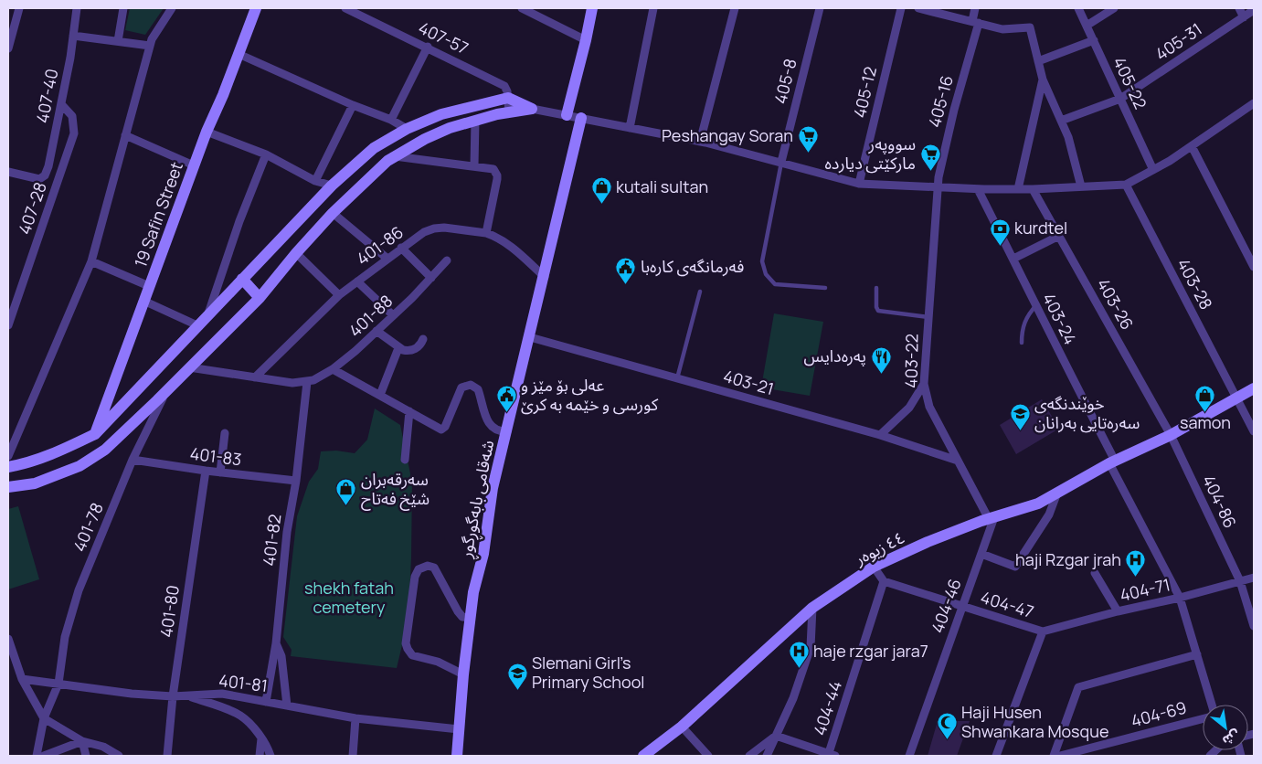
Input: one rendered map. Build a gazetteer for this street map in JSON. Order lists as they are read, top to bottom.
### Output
{
  "streets": {
    "street": [
      "407-57",
      "405-31",
      "405-8",
      "405-22",
      "405-12",
      "407-40",
      "405-16",
      "407-28",
      "19 Safin Street",
      "401-86",
      "403-28",
      "403-26",
      "401-88",
      "403-24",
      "403-22",
      "403-21",
      "401-83",
      "شەقامی بابەگوڕگوڕ",
      "404-86",
      "401-78",
      "401-82",
      "٤٤ زیوەر",
      "404-71",
      "404-47",
      "404-46",
      "401-80",
      "401-81",
      "404-44",
      "404-69"
    ]
  },
  "crossings": [
    ["405-31", "405-22"],
    ["407-40", "407-28"],
    ["405-16", "403-22"],
    ["401-86", "شەقامی بابەگوڕگوڕ"],
    ["403-28", "٤٤ زیوەر"],
    ["403-26", "404-86"],
    ["403-26", "٤٤ زیوەر"],
    ["401-88", "401-82"],
    ["403-24", "٤٤ زیوەر"],
    ["403-24", "404-71"],
    ["403-22", "403-21"],
    ["403-22", "٤٤ زیوەر"],
    ["403-22", "404-46"],
    ["403-21", "شەقامی بابەگوڕگوڕ"],
    ["401-83", "401-78"],
    ["401-83", "401-82"],
    ["401-83", "401-80"],
    ["شەقامی بابەگوڕگوڕ", "401-81"],
    ["404-86", "٤٤ زیوەر"],
    ["404-86", "404-71"],
    ["401-78", "401-81"],
    ["401-82", "401-81"],
    ["٤٤ زیوەر", "404-46"],
    ["404-71", "404-47"],
    ["404-47", "404-46"],
    ["404-47", "404-44"],
    ["401-80", "401-81"]
  ],
  "parks": ["shekh fatah cemetery"],
  "places": {
    "supermarket": ["Peshangay Soran", "سووپەر مارکێتی دیاردە"],
    "shop": ["kutali sultan", "samon", "سەرقەبران شێخ فەتاح"],
    "bank": ["kurdtel"],
    "public building": ["فەرمانگەی کارەبا", "عەلی بۆ مێز و کورسی و خێمە بە کرێ"],
    "restaurant": ["پەرەدایس"],
    "school or university": ["خوێندنگەی سەرەتایی بەرانان", "Slemani Girl’s Primary School"],
    "hospital": ["haji Rzgar jrah", "haje rzgar jara7"],
    "mosque": ["Haji Husen Shwankara Mosque"]
  },
  "north": "bottom right"
}
